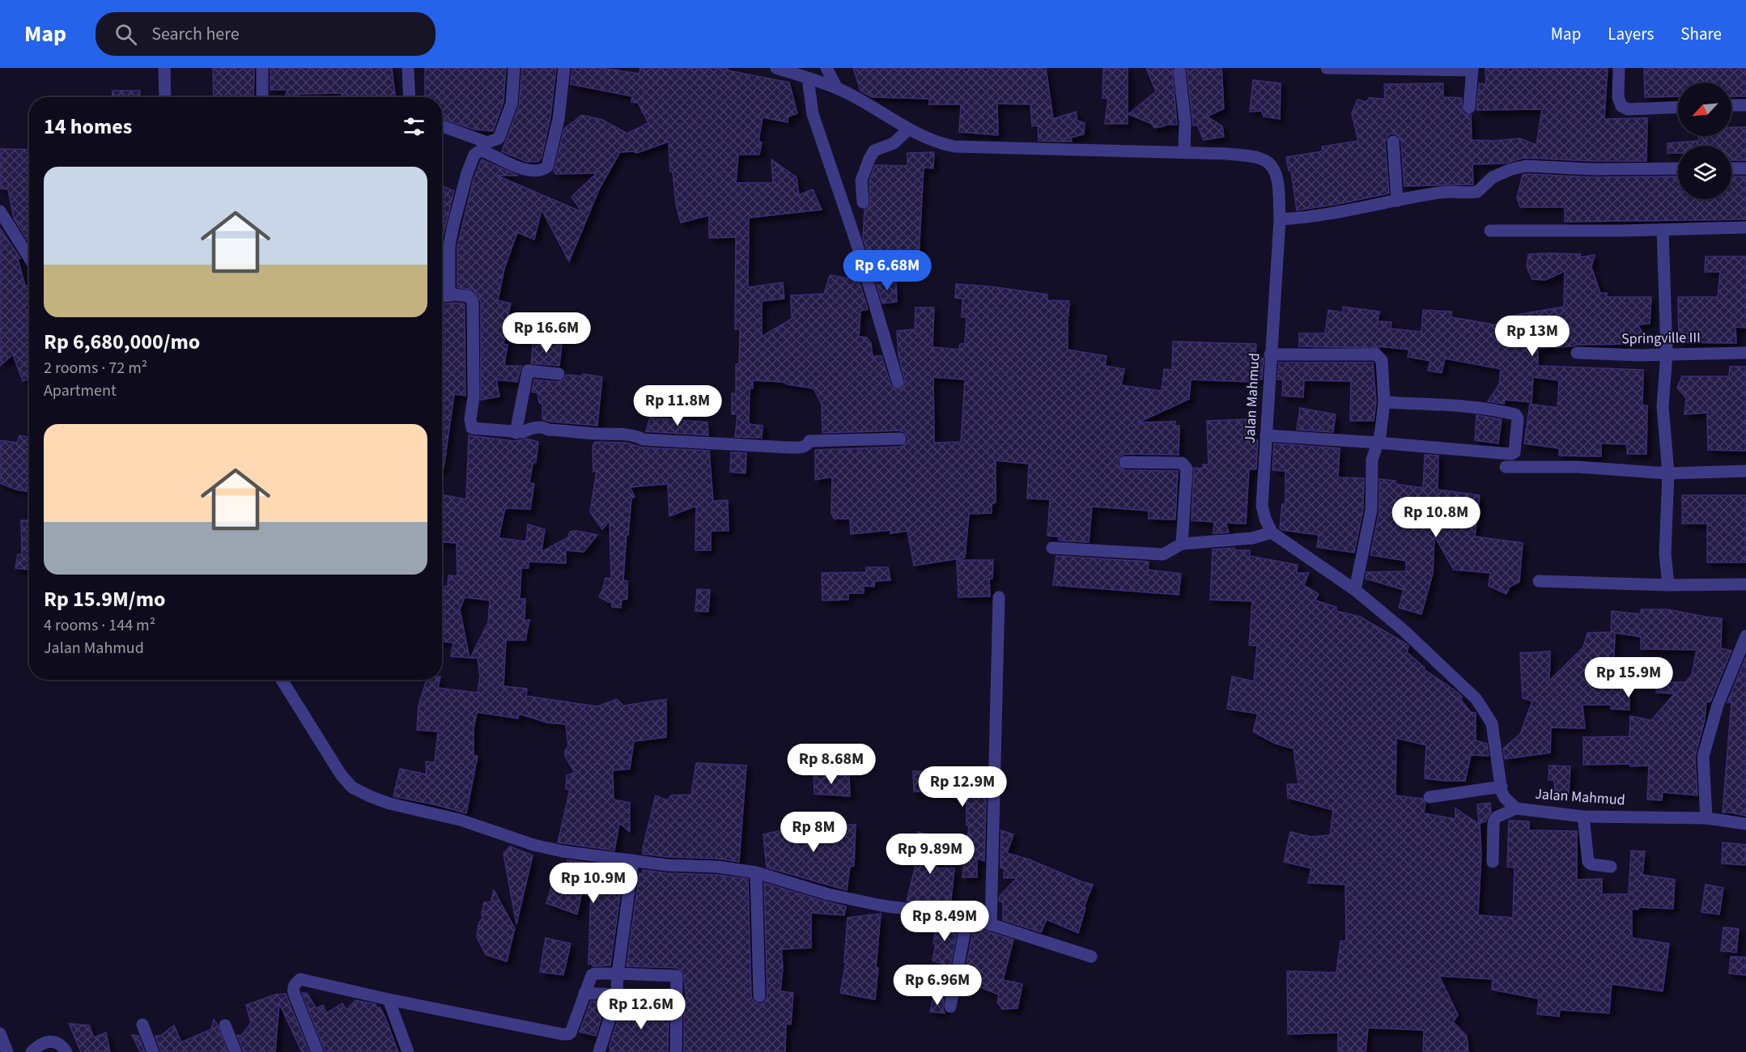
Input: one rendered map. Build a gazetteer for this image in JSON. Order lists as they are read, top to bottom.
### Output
{
  "streets": {
    "street": ["Springville III", "Jalan Mahmud"]
  },
  "north": "bottom left",
  "page": {
    "header": "Map",
    "search": "Search here",
    "nav": ["Map", "Layers", "Share"],
    "heading": "14 homes",
    "list": [
      {
        "name": "Rp 6,680,000/mo",
        "note": "2 rooms · 72 m² · Apartment"
      },
      {
        "name": "Rp 15.9M/mo",
        "note": "4 rooms · 144 m² · Jalan Mahmud"
      }
    ],
    "price": [
      "Rp 6.68M",
      "Rp 16.6M",
      "Rp 13M",
      "Rp 11.8M",
      "Rp 10.8M",
      "Rp 15.9M",
      "Rp 8.68M",
      "Rp 12.9M",
      "Rp 8M",
      "Rp 9.89M",
      "Rp 10.9M",
      "Rp 8.49M",
      "Rp 6.96M",
      "Rp 12.6M"
    ]
  }
}
